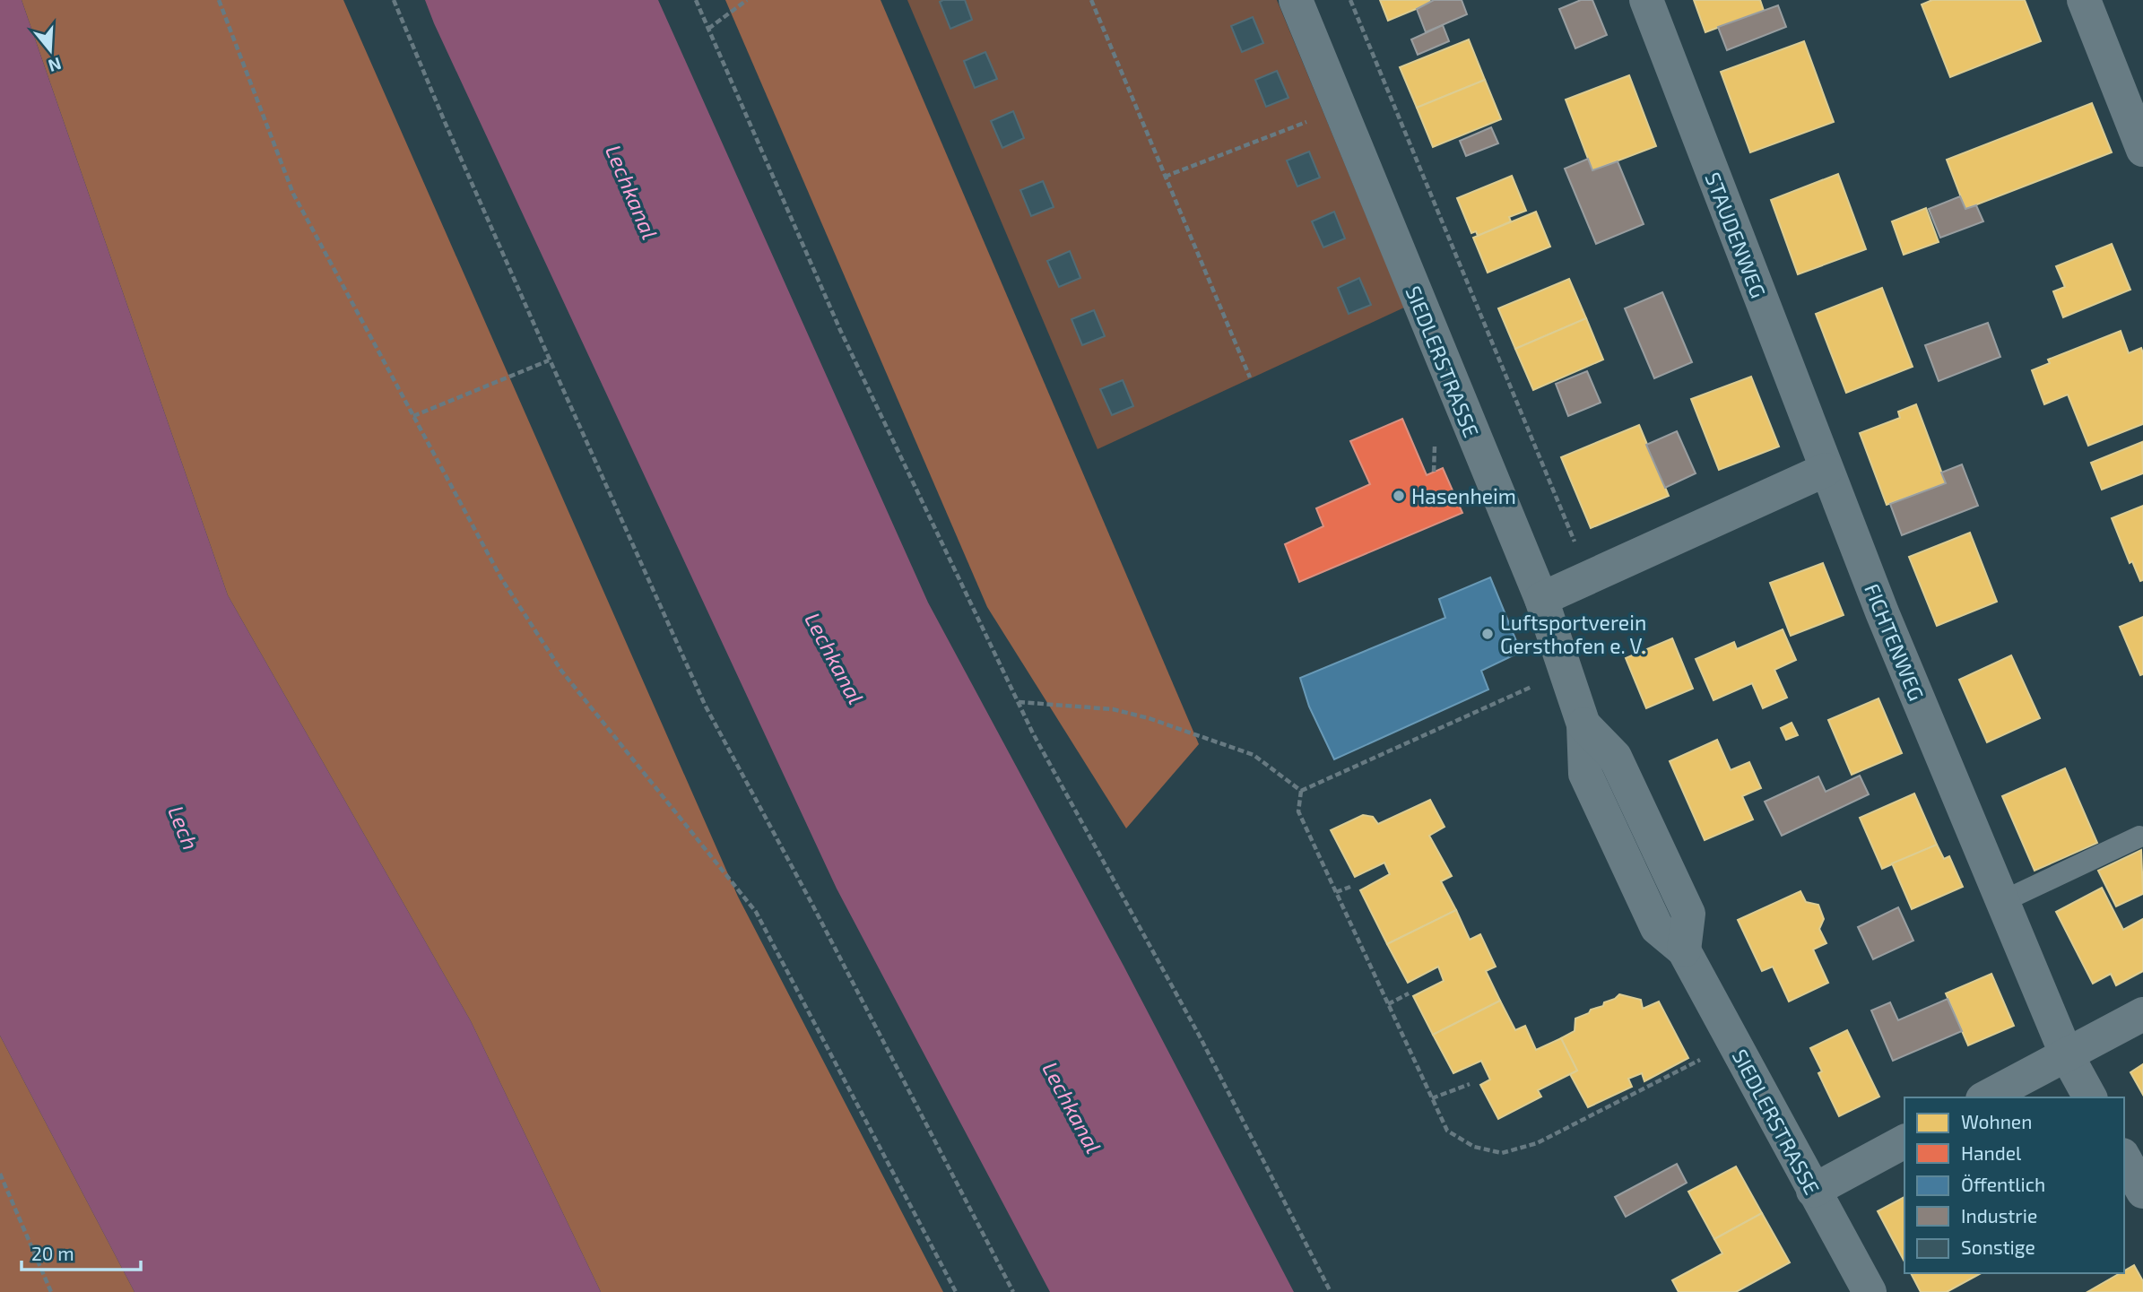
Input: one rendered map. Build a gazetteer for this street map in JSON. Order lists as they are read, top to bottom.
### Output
{
  "streets": {
    "street": ["STAUDENWEG", "SIEDLERSTRASSE", "FICHTENWEG"]
  },
  "crossings": [
    ["STAUDENWEG", "FICHTENWEG"]
  ],
  "water": ["Lechkanal", "Lech"],
  "places": ["Hasenheim", "Luftsportverein Gersthofen e. V."],
  "legend": [
    "Wohnen",
    "Handel",
    "Öffentlich",
    "Industrie",
    "Sonstige"
  ],
  "scale_bar": "20 m",
  "north": "bottom"
}
